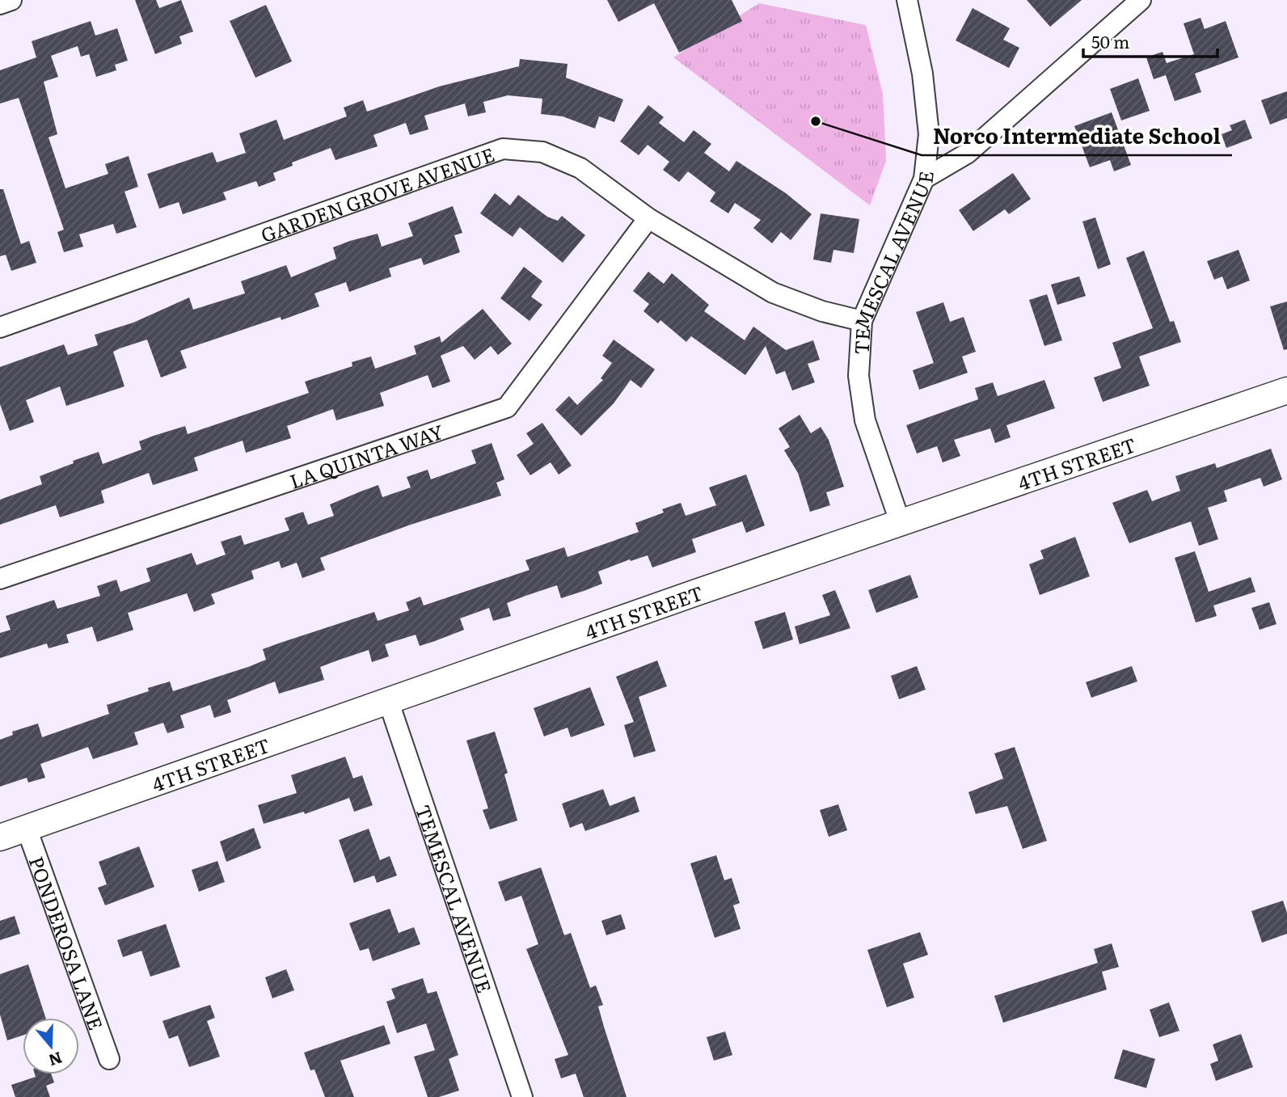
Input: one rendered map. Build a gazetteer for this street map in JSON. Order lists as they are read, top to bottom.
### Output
{
  "streets": {
    "street": [
      "GARDEN GROVE AVENUE",
      "TEMESCAL AVENUE",
      "LA QUINTA WAY",
      "4TH STREET",
      "PONDEROSA LANE"
    ]
  },
  "crossings": [
    ["GARDEN GROVE AVENUE", "TEMESCAL AVENUE"],
    ["GARDEN GROVE AVENUE", "LA QUINTA WAY"],
    ["TEMESCAL AVENUE", "4TH STREET"],
    ["4TH STREET", "PONDEROSA LANE"]
  ],
  "places": ["Norco Intermediate School"],
  "scale_bar": "50 m",
  "north": "bottom"
}
